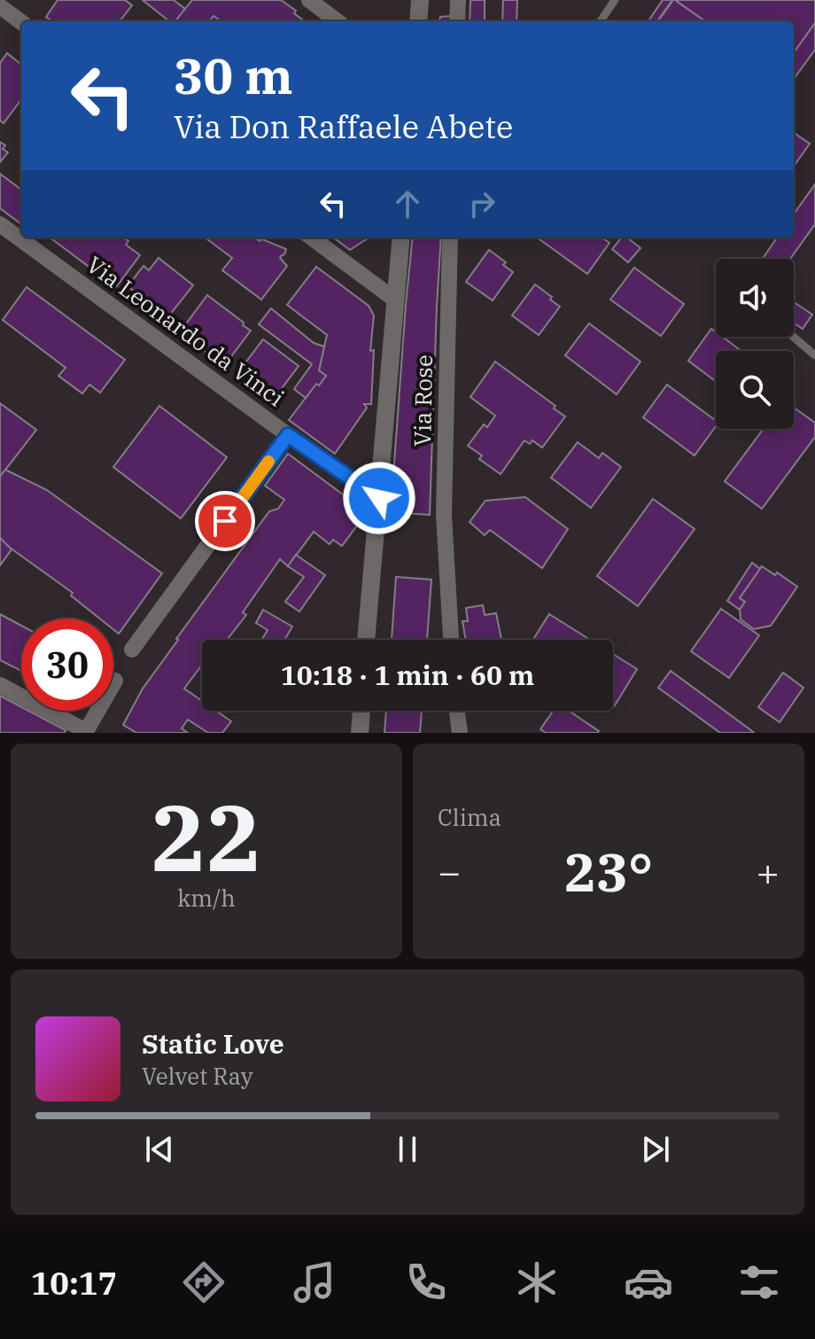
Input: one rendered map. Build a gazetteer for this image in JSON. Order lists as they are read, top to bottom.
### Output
{
  "streets": {
    "street": ["Via Leonardo da Vinci", "Via Rose"]
  },
  "page": {
    "turn": ["30 m", "Via Don Raffaele Abete"],
    "limit": "30",
    "trip": "10:18 · 1 min · 60 m",
    "tile": [
      ["22", "km/h"],
      "Clima"
    ],
    "heat": ["−", "23°", "+"],
    "song": ["Static Love", "Velvet Ray"],
    "tabs": "10:17"
  }
}
